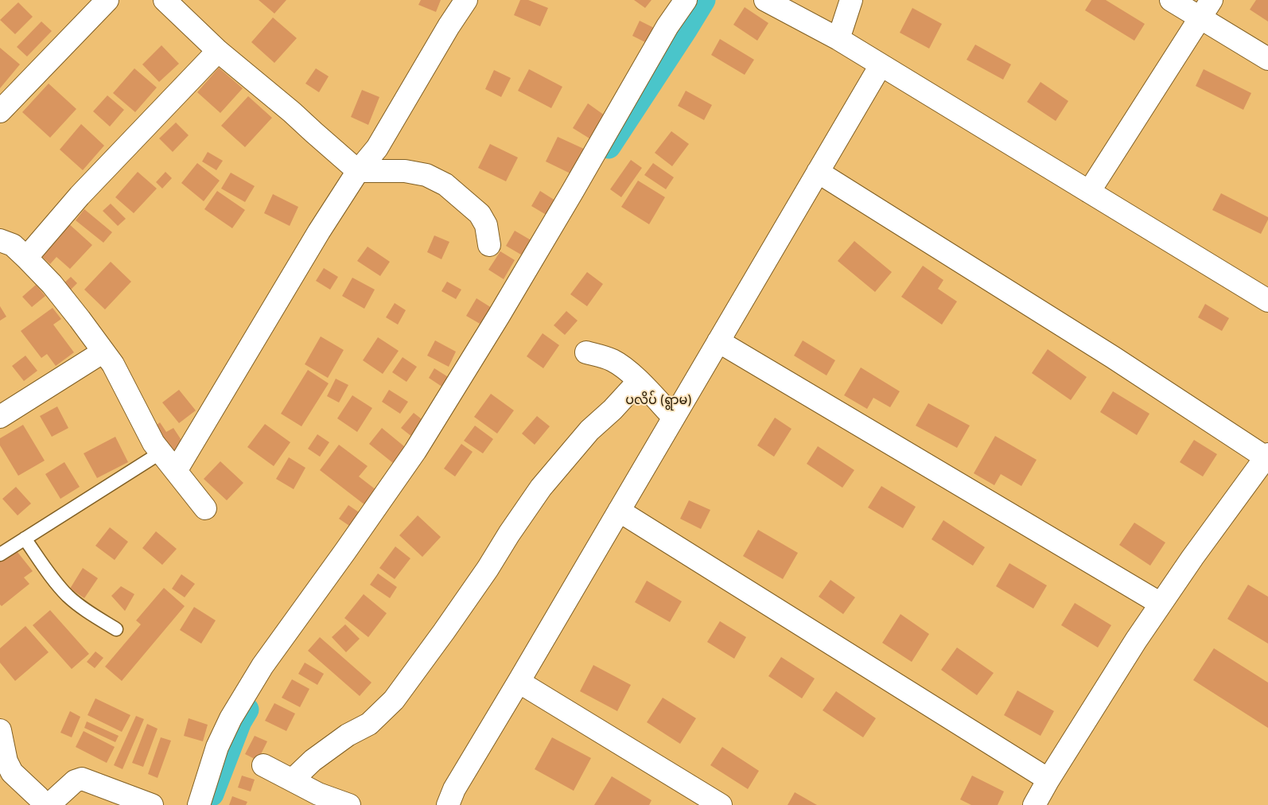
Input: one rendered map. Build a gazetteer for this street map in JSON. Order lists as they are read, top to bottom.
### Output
{
  "districts": ["ပလိပ် (ရွာမ)"]
}
